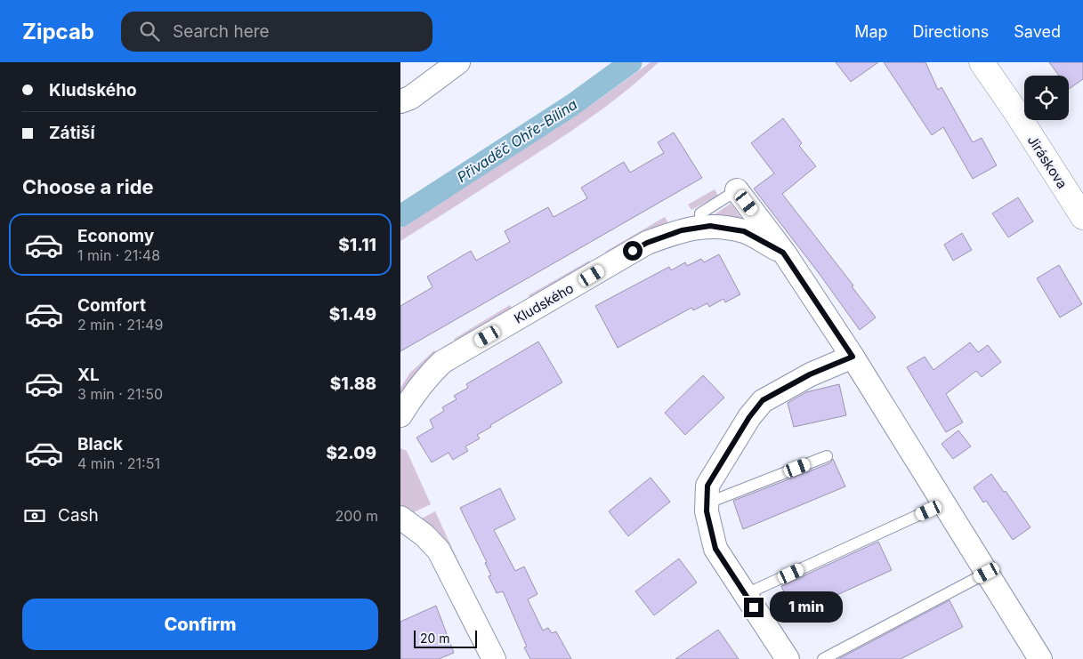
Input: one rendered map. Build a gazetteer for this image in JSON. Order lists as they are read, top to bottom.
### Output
{
  "streets": {
    "street": ["Jiráskova", "Kludského"]
  },
  "water": ["Přivaděč Ohře-Bílina"],
  "scale_bar": "20 m",
  "page": {
    "header": "Zipcab",
    "search": "Search here",
    "nav": ["Map", "Directions", "Saved"],
    "banner": ["Kludského", "Zátiší"],
    "heading": "Choose a ride",
    "list": [
      {
        "name": "Economy",
        "note": "1 min · 21:48",
        "value": "$1.11"
      },
      {
        "name": "Comfort",
        "note": "2 min · 21:49",
        "value": "$1.49"
      },
      {
        "name": "XL",
        "note": "3 min · 21:50",
        "value": "$1.88"
      },
      {
        "name": "Black",
        "note": "4 min · 21:51",
        "value": "$2.09"
      }
    ],
    "pay": ["Cash", "200 m"],
    "buttons": "Confirm",
    "bubble": "1 min",
    "scale": "20 m"
  }
}
